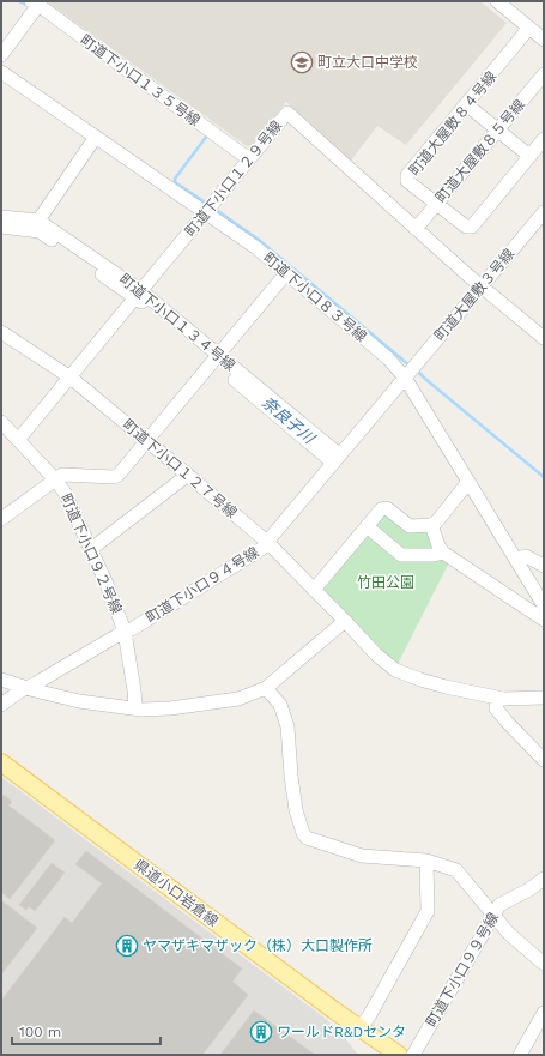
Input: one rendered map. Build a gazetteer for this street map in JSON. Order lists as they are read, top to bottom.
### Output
{
  "streets": {
    "main road": ["県道小口岩倉線"],
    "street": [
      "町道下小口１３５号線",
      "町道大屋敷８４号線",
      "町道大屋敷８５号線",
      "町道下小口１２９号線",
      "町道大屋敷３号線",
      "町道下小口８３号線",
      "町道下小口１３４号線",
      "町道下小口１２７号線",
      "町道下小口９２号線",
      "町道下小口９４号線",
      "町道下小口９９号線"
    ]
  },
  "crossings": [
    ["町道下小口１３５号線", "町道下小口１２９号線"],
    ["町道大屋敷８４号線", "町道大屋敷８５号線"],
    ["町道大屋敷８５号線", "町道下小口１２９号線"],
    ["町道下小口１２９号線", "町道大屋敷３号線"],
    ["町道下小口１２９号線", "町道下小口８３号線"],
    ["町道下小口１２９号線", "町道下小口１３４号線"],
    ["町道下小口１２９号線", "町道下小口１２７号線"],
    ["町道下小口１２９号線", "町道下小口９２号線"],
    ["町道大屋敷３号線", "町道下小口８３号線"],
    ["町道大屋敷３号線", "町道下小口９４号線"],
    ["町道下小口８３号線", "町道下小口９４号線"],
    ["町道下小口１３４号線", "町道下小口９４号線"],
    ["町道下小口１２７号線", "町道下小口９４号線"],
    ["町道下小口９２号線", "町道下小口９４号線"]
  ],
  "water": ["奈良子川"],
  "parks": ["竹田公園"],
  "places": {
    "school or university": ["町立大口中学校"],
    "building": ["ヤマザキマザック（株）大口製作所", "ワールドR&Dセンタ"]
  },
  "scale_bar": "100 m"
}
